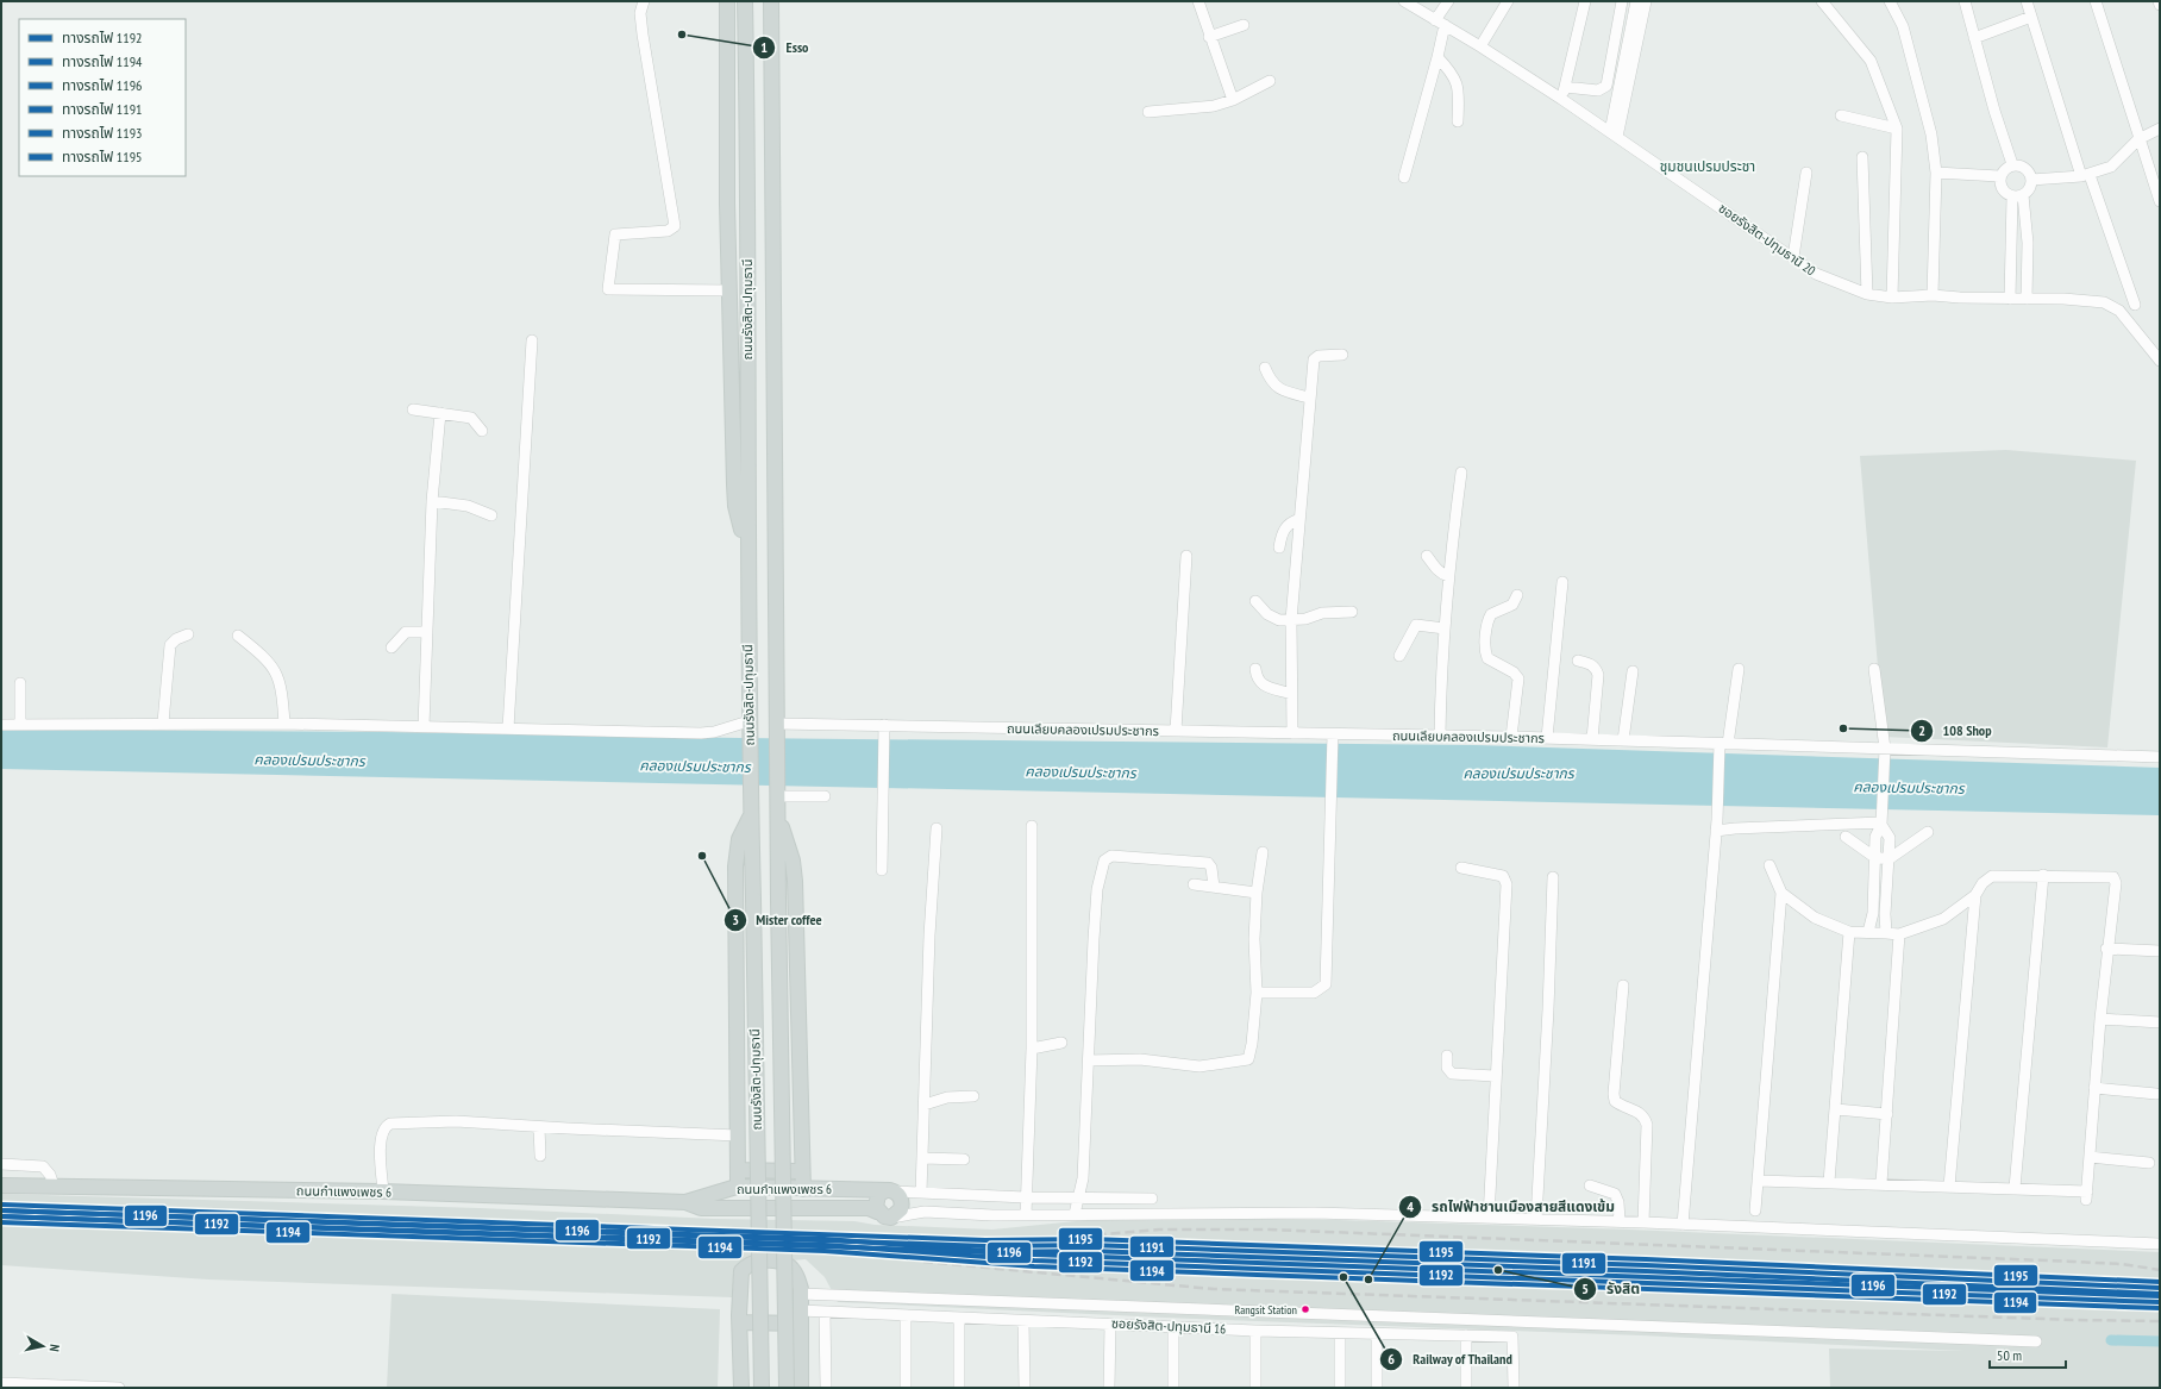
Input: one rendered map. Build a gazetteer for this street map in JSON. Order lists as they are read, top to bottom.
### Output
{
  "streets": {
    "main road": ["ถนนรังสิต-ปทุมธานี", "ถนนกำแพงเพชร 6"],
    "street": ["ซอยรังสิต-ปทุมธานี 20", "ถนนเลียบคลองเปรมประชากร", "ซอยรังสิต-ปทุมธานี 16"]
  },
  "crossings": [
    ["ถนนรังสิต-ปทุมธานี", "ถนนเลียบคลองเปรมประชากร"]
  ],
  "districts": ["ชุมชนเปรมประชา"],
  "water": ["คลองเปรมประชากร"],
  "places": [
    "Esso",
    "108 Shop",
    "Mister coffee",
    "รังสิต",
    "Railway of Thailand",
    "รถไฟฟ้าชานเมืองสายสีแดงเข้ม",
    "Rangsit Station"
  ],
  "lines": [
    "rail line 1195",
    "rail line 1196",
    "rail line 1191",
    "rail line 1192",
    "rail line 1193",
    "rail line 1194"
  ],
  "legend": [
    "ทางรถไฟ 1192",
    "ทางรถไฟ 1194",
    "ทางรถไฟ 1196",
    "ทางรถไฟ 1191",
    "ทางรถไฟ 1193",
    "ทางรถไฟ 1195"
  ],
  "scale_bar": "50 m",
  "north": "right"
}
